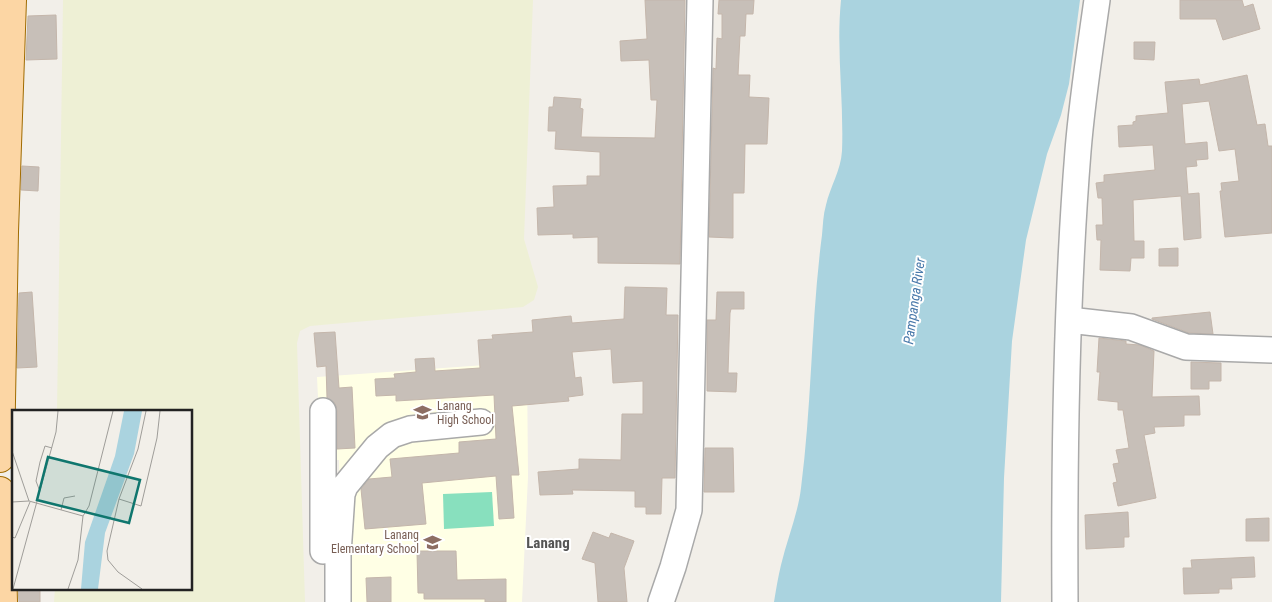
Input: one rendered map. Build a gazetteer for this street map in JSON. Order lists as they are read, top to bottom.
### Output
{
  "districts": ["Lanang"],
  "water": ["Pampanga River"],
  "places": {
    "school or university": ["Lanang High School", "Lanang Elementary School"]
  }
}
